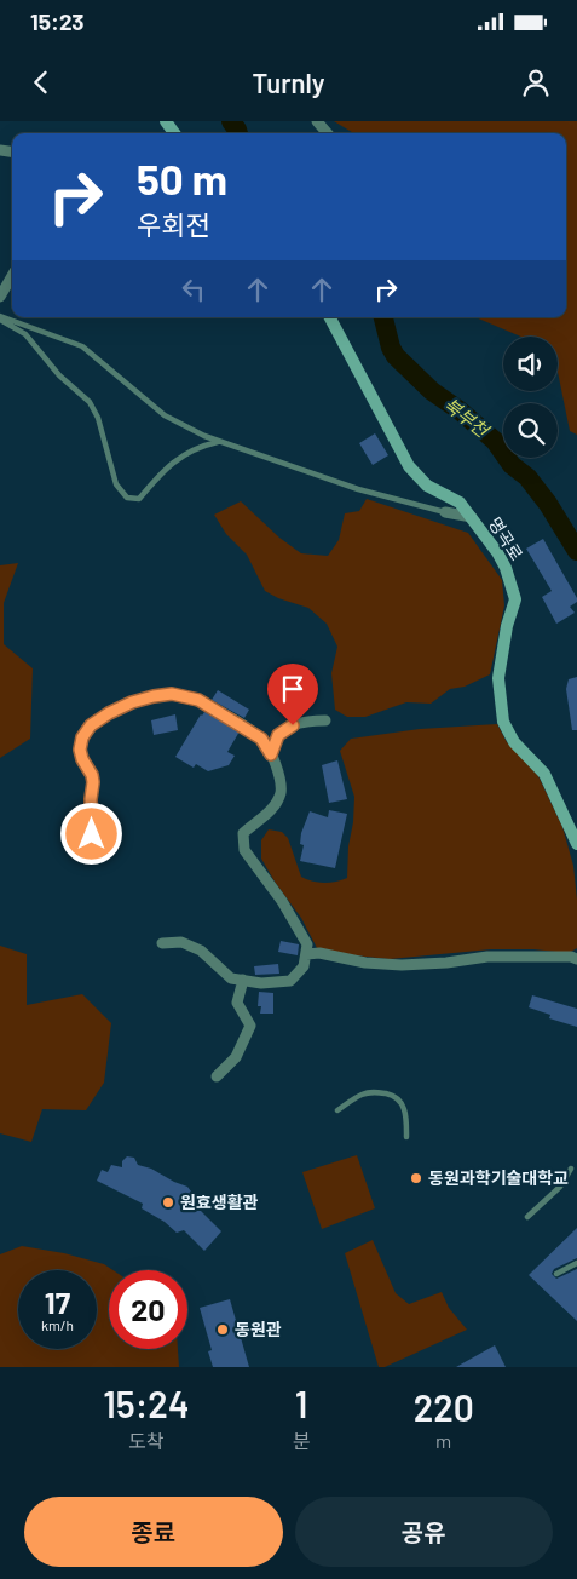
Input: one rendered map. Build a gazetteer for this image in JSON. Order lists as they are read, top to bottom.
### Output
{
  "streets": {
    "main road": ["명곡로"]
  },
  "water": ["북부천"],
  "places": ["동원과학기술대학교", "원효생활관", "동원관"],
  "page": {
    "status": "15:23",
    "header": "Turnly",
    "turn": ["50 m", "우회전"],
    "speed": "17 km/h",
    "limit": "20",
    "eta": [
      "15:24",
      "도착",
      "1",
      "분",
      "220",
      "m"
    ],
    "buttons": ["종료", "공유"]
  }
}
